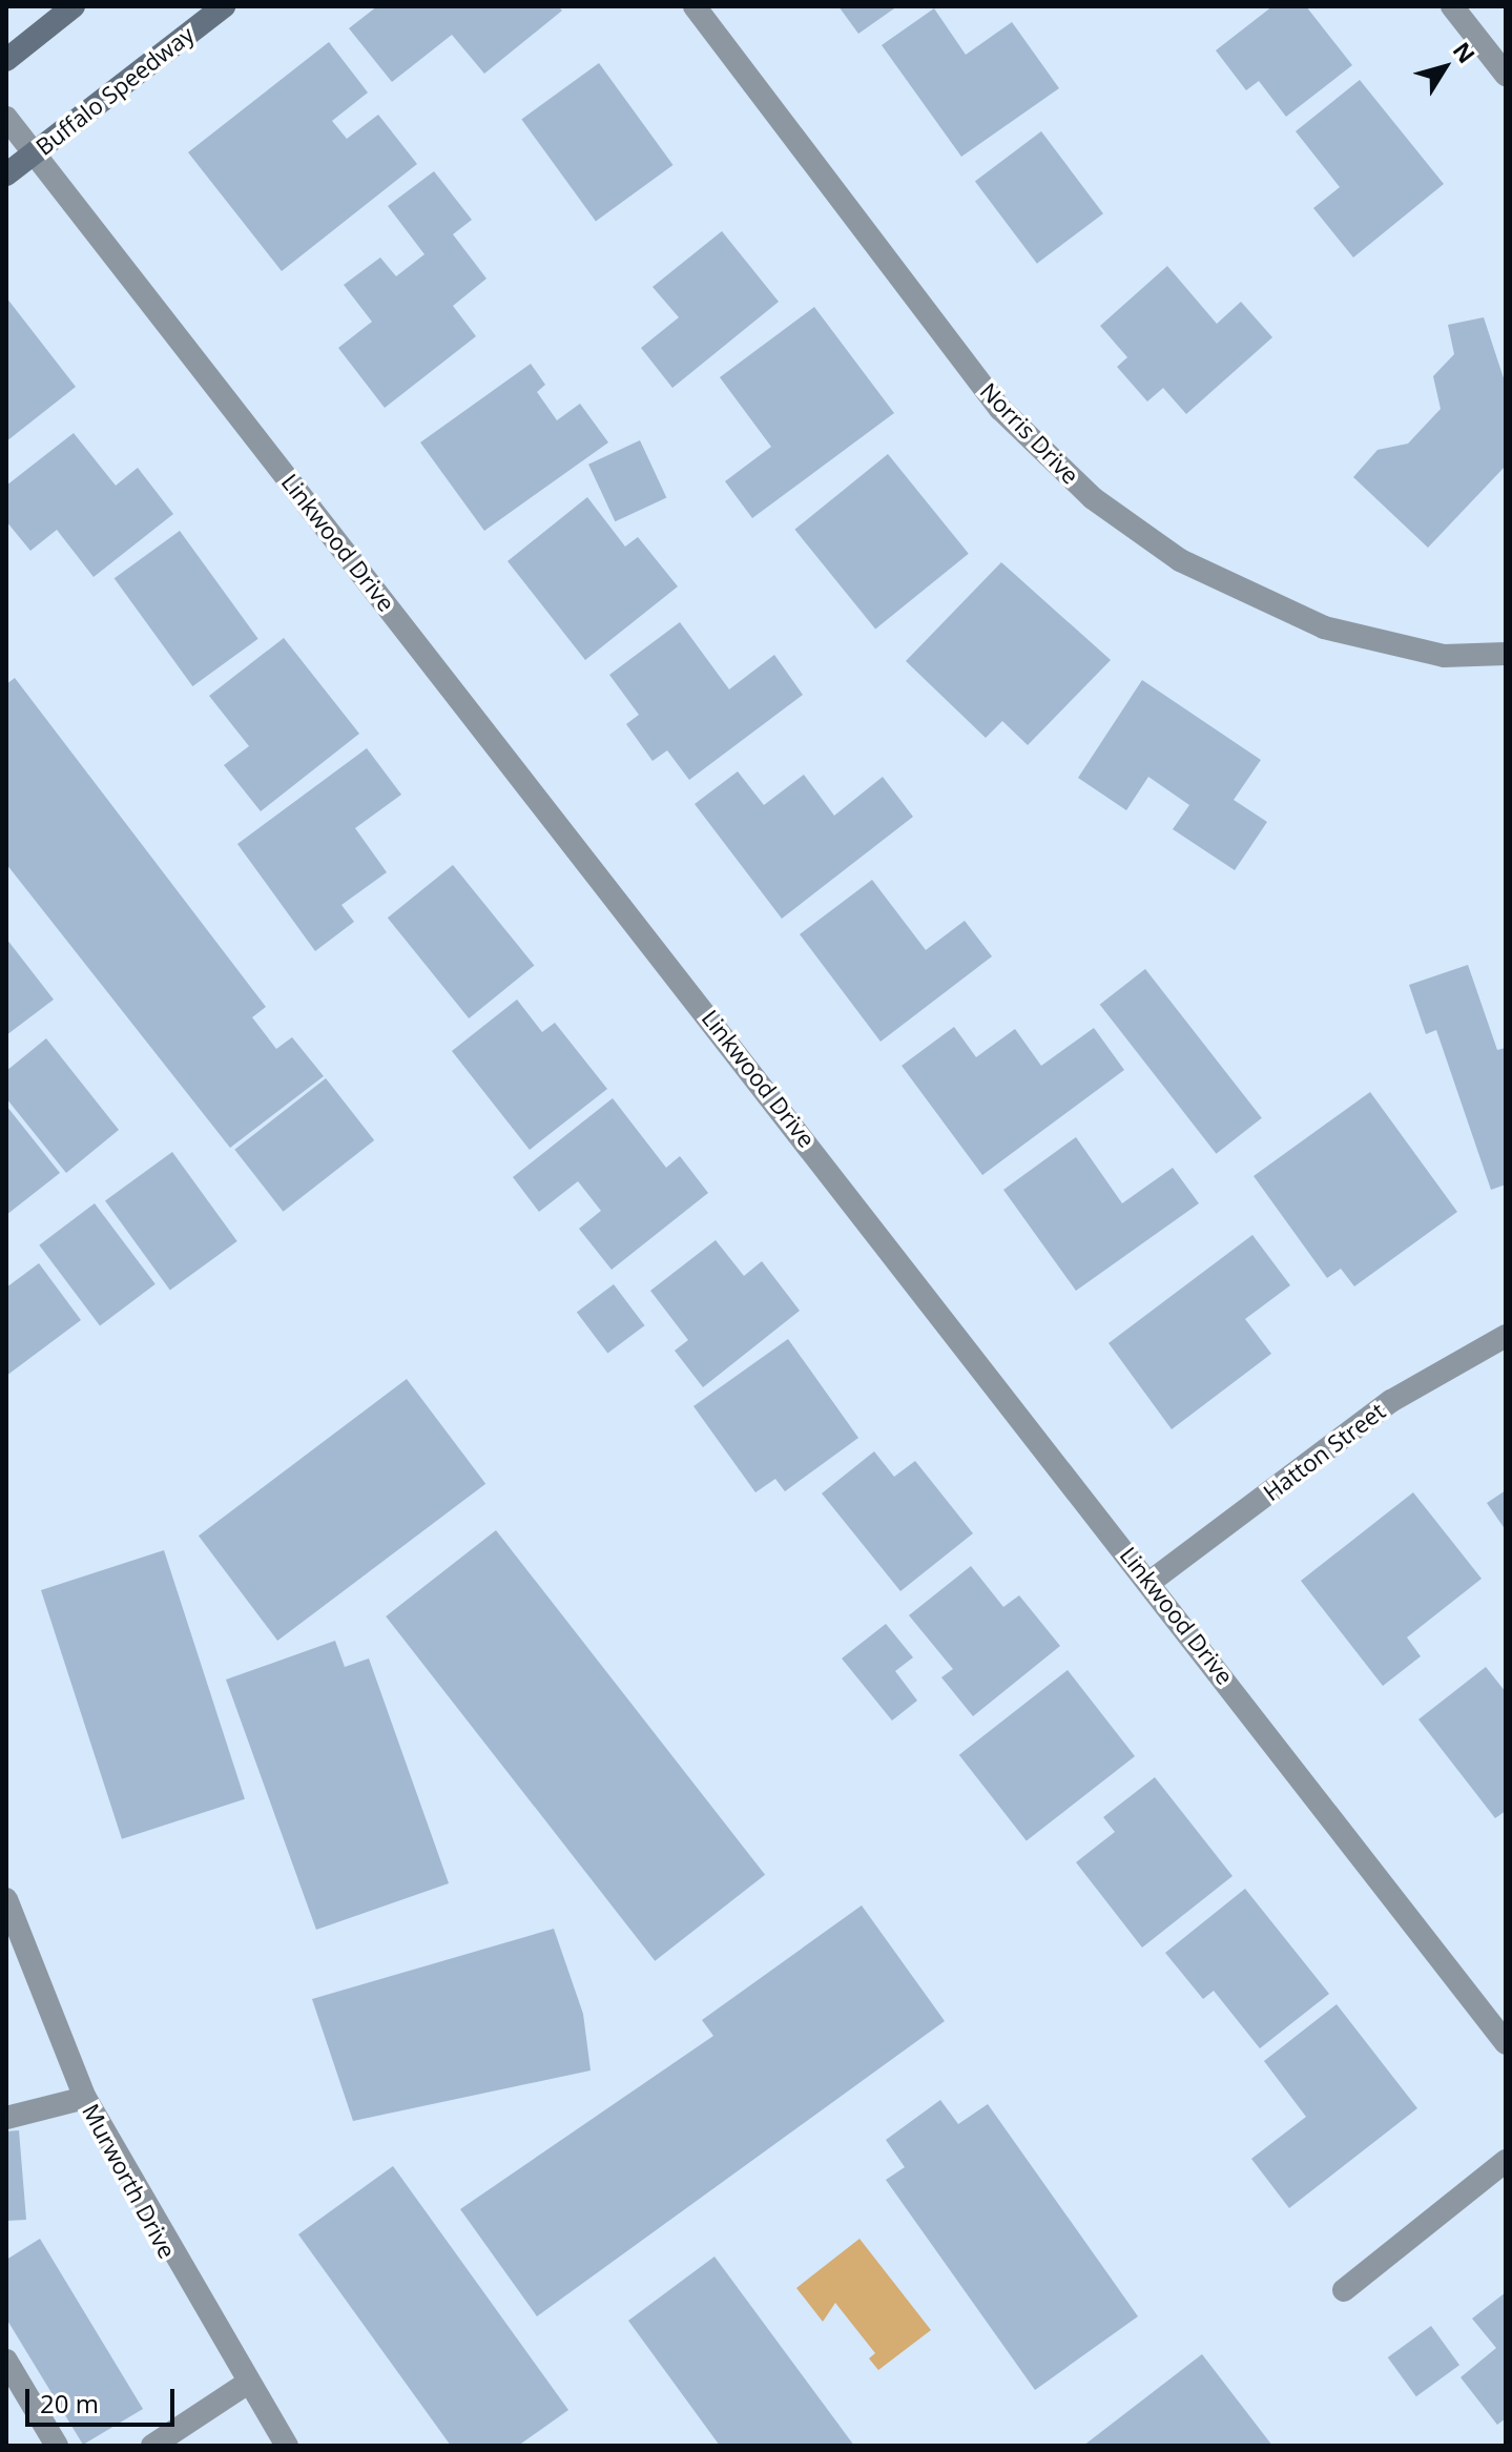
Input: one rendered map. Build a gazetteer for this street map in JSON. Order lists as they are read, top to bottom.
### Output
{
  "streets": {
    "main road": ["Buffalo Speedway"],
    "street": [
      "Norris Drive",
      "Linkwood Drive",
      "Hatton Street",
      "Murworth Drive"
    ]
  },
  "crossings": [
    ["Buffalo Speedway", "Linkwood Drive"],
    ["Linkwood Drive", "Hatton Street"]
  ],
  "scale_bar": "20 m",
  "north": "top right"
}
